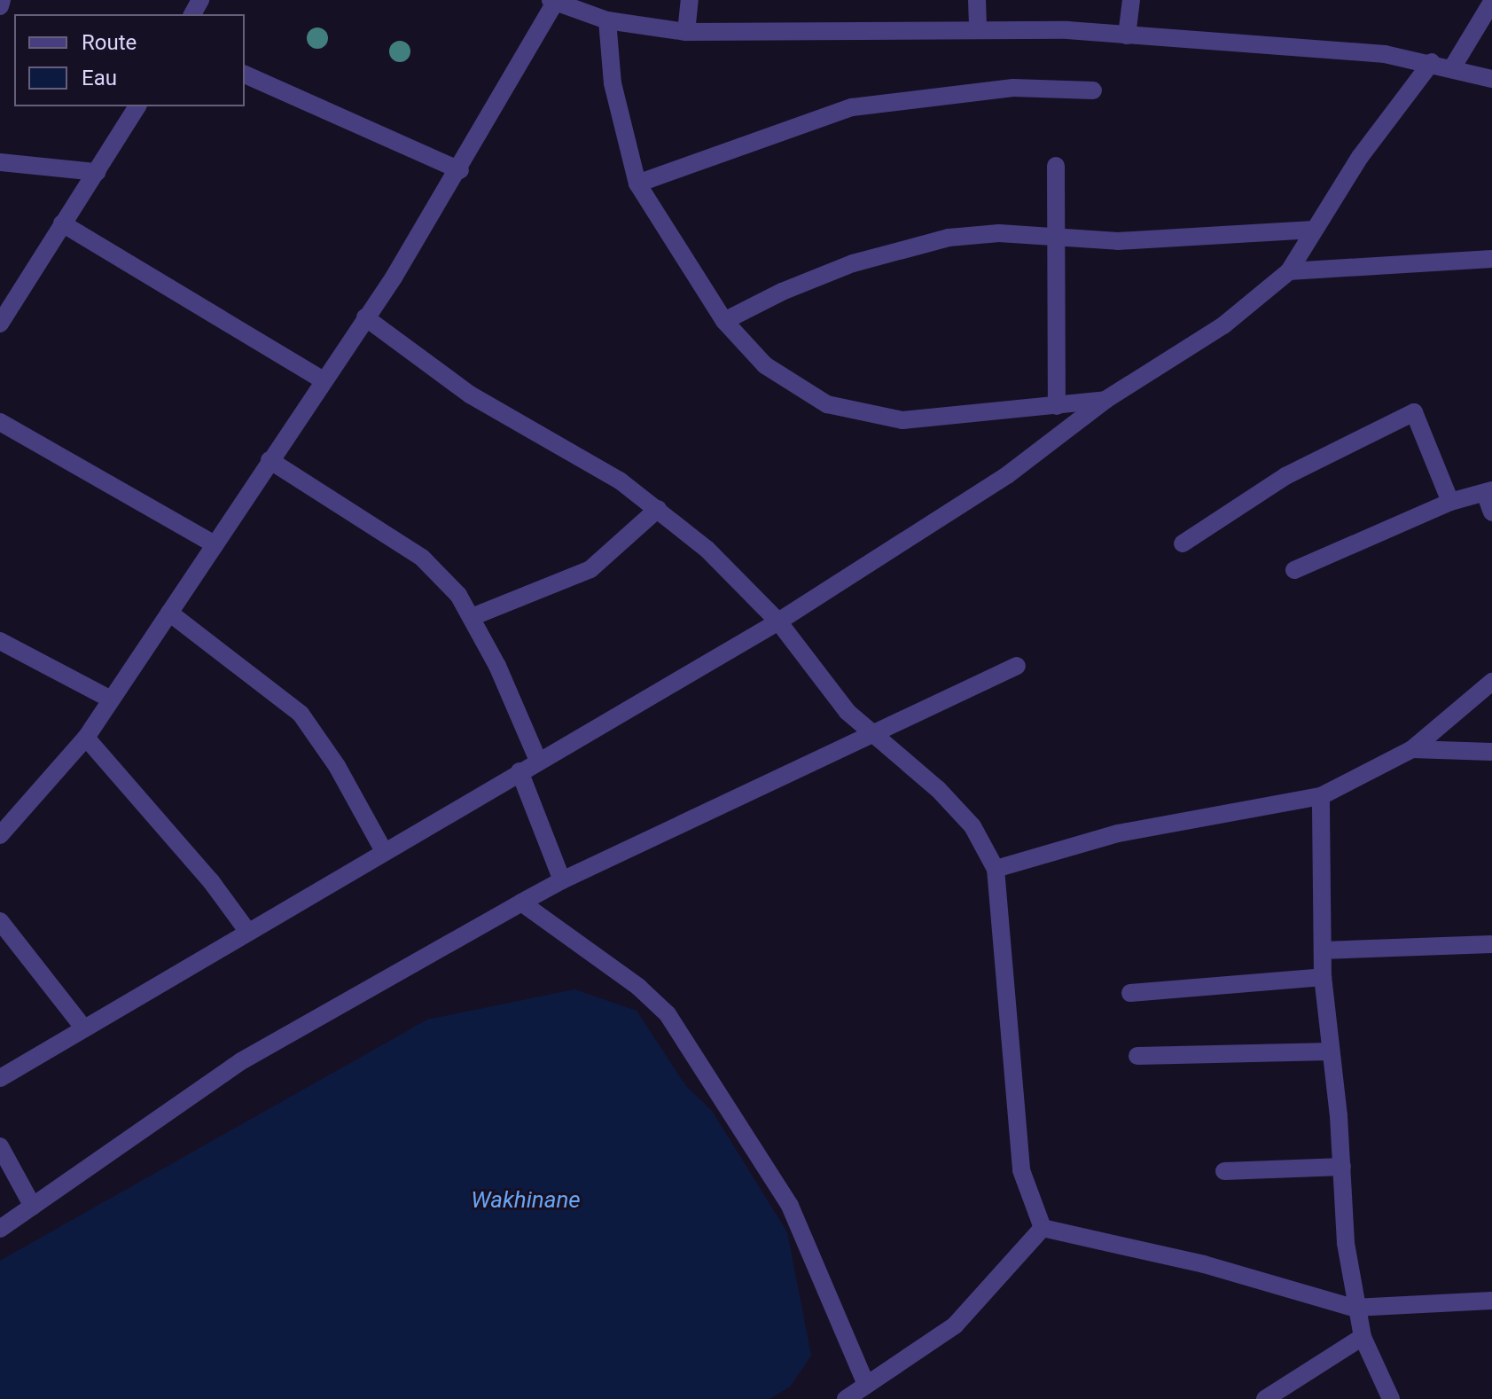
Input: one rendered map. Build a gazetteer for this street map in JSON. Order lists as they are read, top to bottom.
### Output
{
  "water": ["Wakhinane"],
  "legend": ["Route", "Eau"]
}
